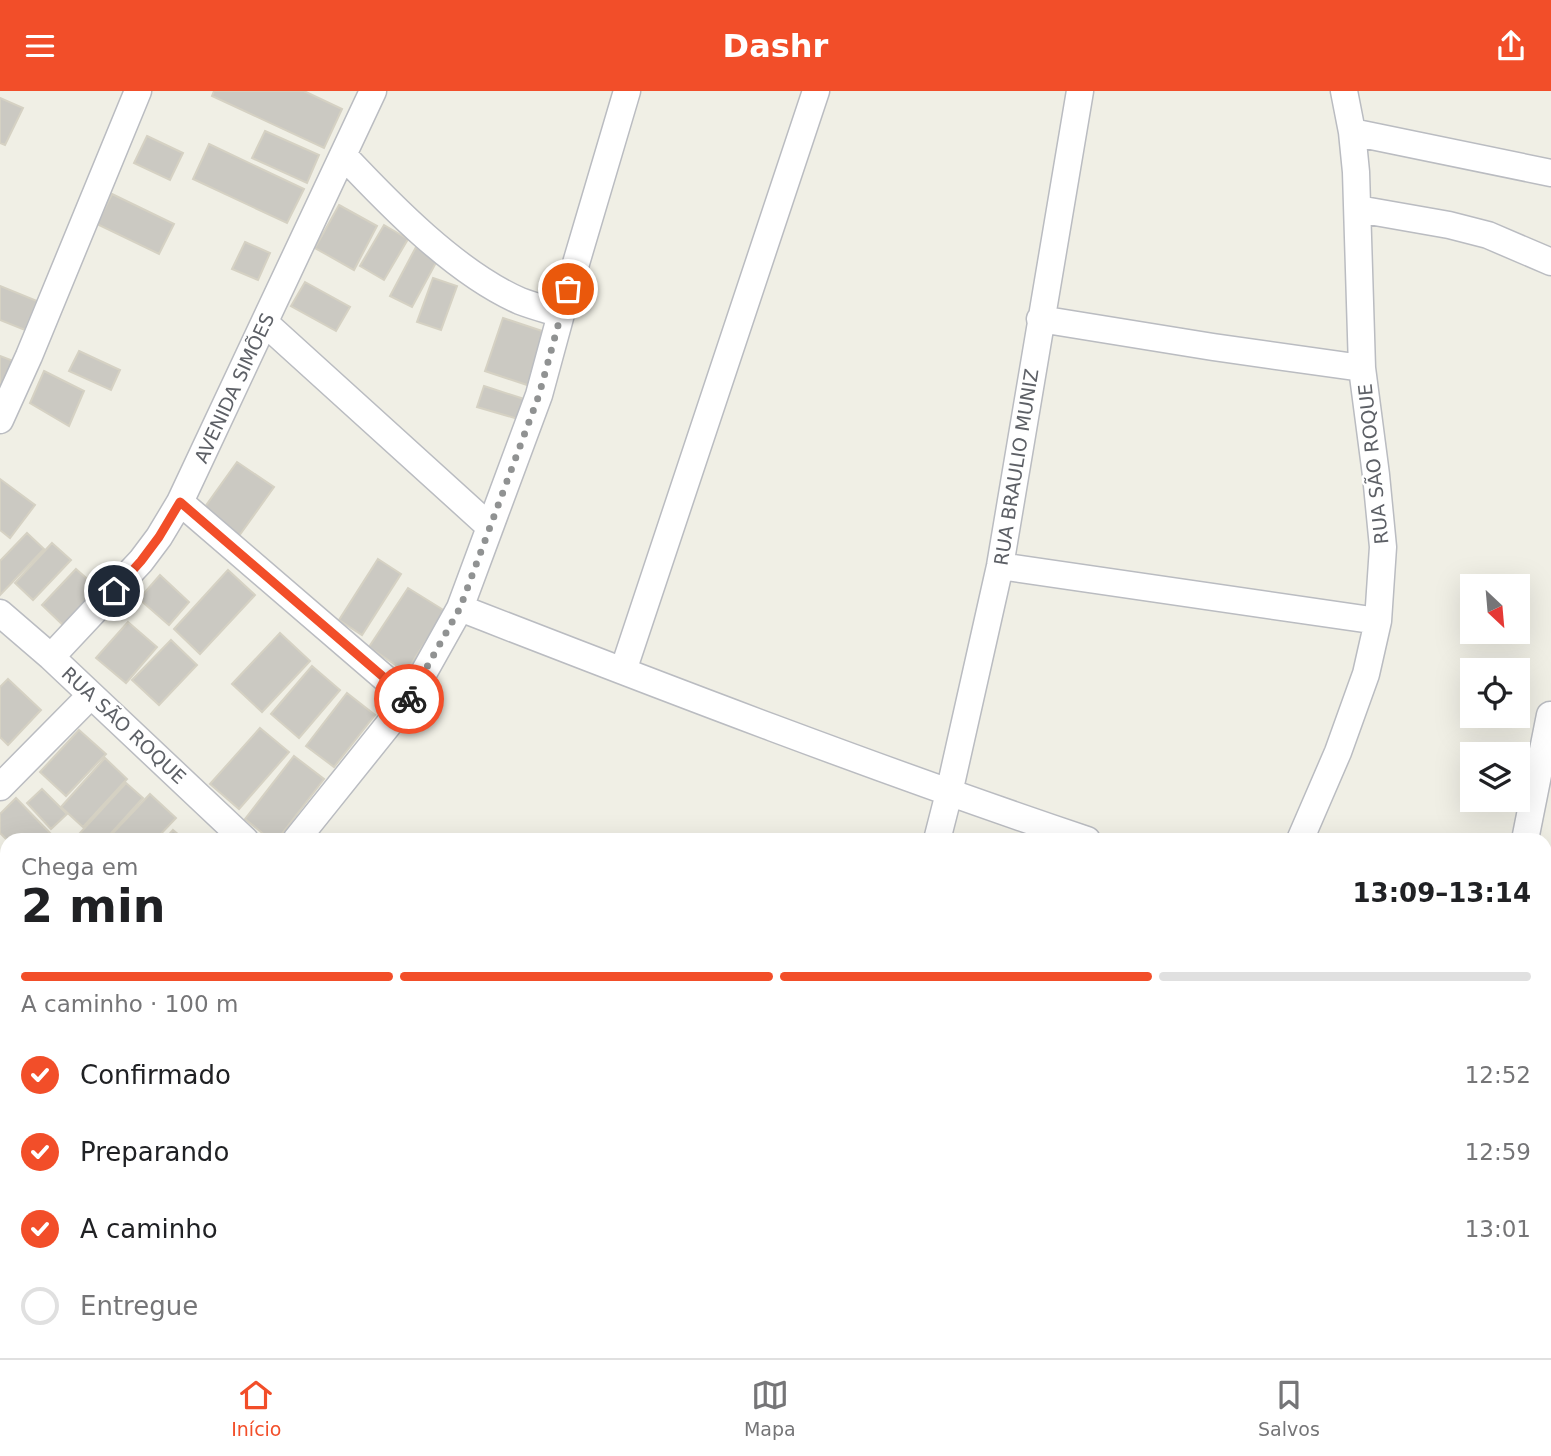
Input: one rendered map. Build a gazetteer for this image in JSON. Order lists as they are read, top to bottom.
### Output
{
  "streets": {
    "street": ["AVENIDA SIMÕES", "RUA SÃO ROQUE", "RUA BRAULIO MUNIZ"]
  },
  "crossings": [
    ["AVENIDA SIMÕES", "RUA SÃO ROQUE"],
    ["RUA SÃO ROQUE", "RUA BRAULIO MUNIZ"]
  ],
  "north": "bottom right",
  "page": {
    "header": "Dashr",
    "heading": ["2 min", "Chega em", "13:09–13:14"],
    "bar": "A caminho · 100 m",
    "list": [
      ["Confirmado", "12:52"],
      ["Preparando", "12:59"],
      ["A caminho", "13:01"],
      "Entregue"
    ],
    "tabs": ["Início", "Mapa", "Salvos"]
  }
}
